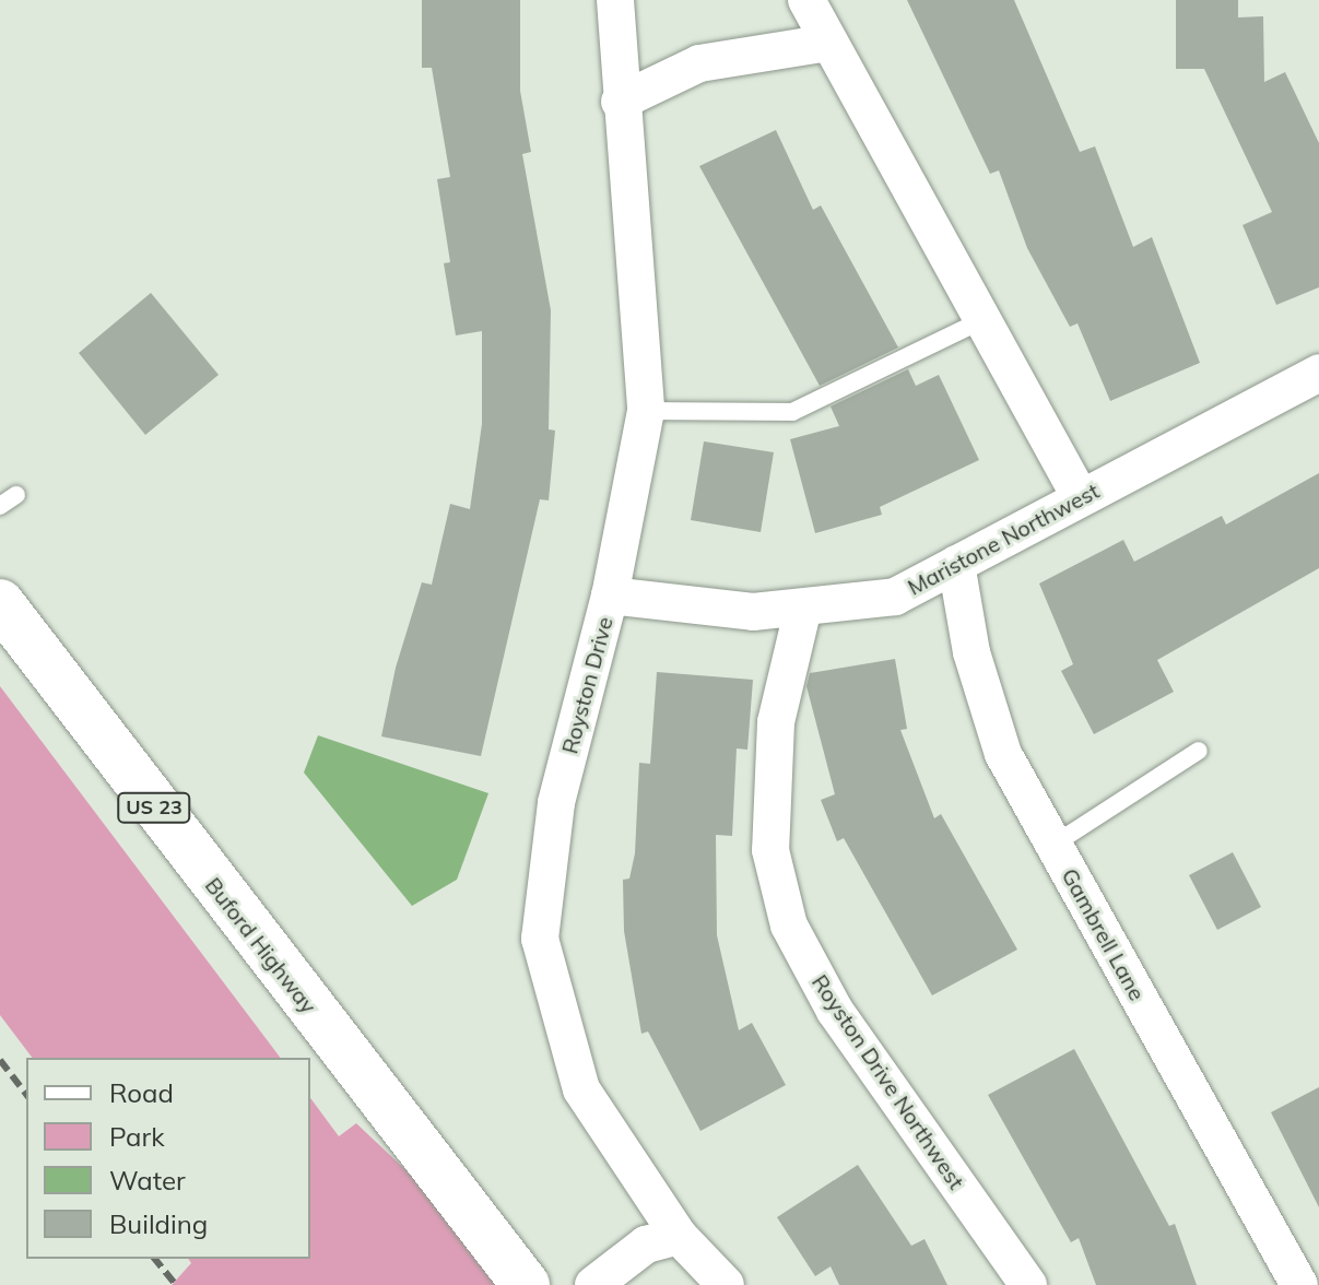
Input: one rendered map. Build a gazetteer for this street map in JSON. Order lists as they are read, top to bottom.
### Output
{
  "streets": {
    "main road": ["US 23", "Buford Highway"],
    "street": [
      "Maristone Northwest",
      "Royston Drive",
      "Gambrell Lane",
      "Royston Drive Northwest"
    ]
  },
  "crossings": [
    ["Maristone Northwest", "Royston Drive"],
    ["Maristone Northwest", "Gambrell Lane"],
    ["Maristone Northwest", "Royston Drive Northwest"]
  ],
  "legend": [
    "Road",
    "Park",
    "Water",
    "Building"
  ]
}
